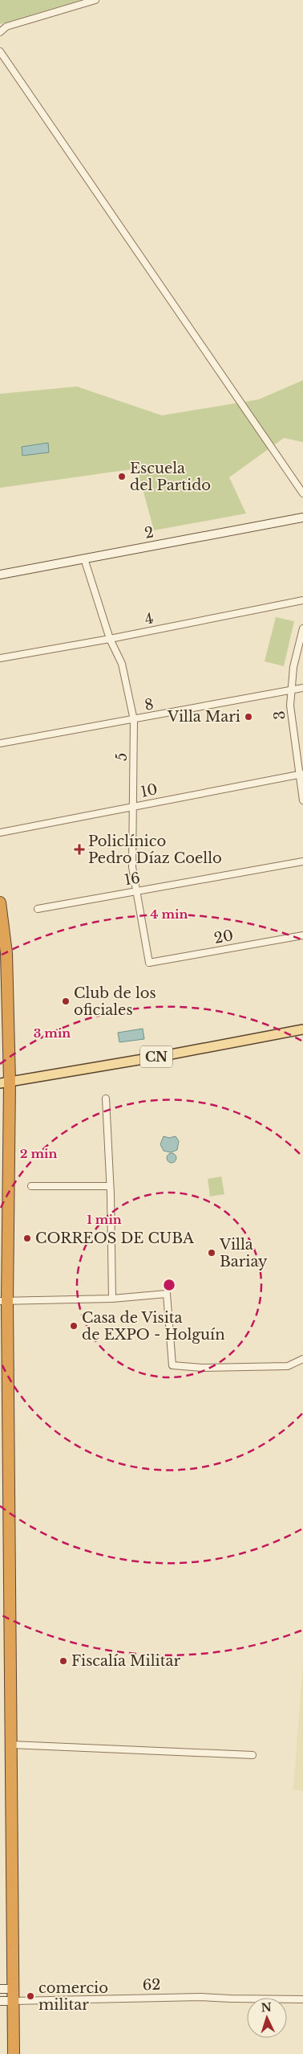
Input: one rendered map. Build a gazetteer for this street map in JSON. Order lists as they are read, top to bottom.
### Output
{
  "streets": {
    "main road": ["CN"],
    "street": [
      "2",
      "4",
      "8",
      "3",
      "5",
      "10",
      "16",
      "20",
      "62"
    ]
  },
  "crossings": [
    ["2", "5"],
    ["4", "5"],
    ["8", "3"],
    ["8", "5"],
    ["3", "10"],
    ["5", "10"],
    ["5", "16"],
    ["5", "20"]
  ],
  "places": {
    "other": [
      "Escuela del Partido",
      "Villa Mari",
      "Club de los oficiales",
      "CORREOS DE CUBA",
      "Villa Bariay",
      "Casa de Visita de EXPO - Holguín",
      "Fiscalía Militar",
      "comercio militar"
    ],
    "health": ["Policlínico Pedro Díaz Coello"]
  },
  "north": "top",
  "rings": [
    "4 min",
    "3 min",
    "2 min",
    "1 min"
  ]
}
